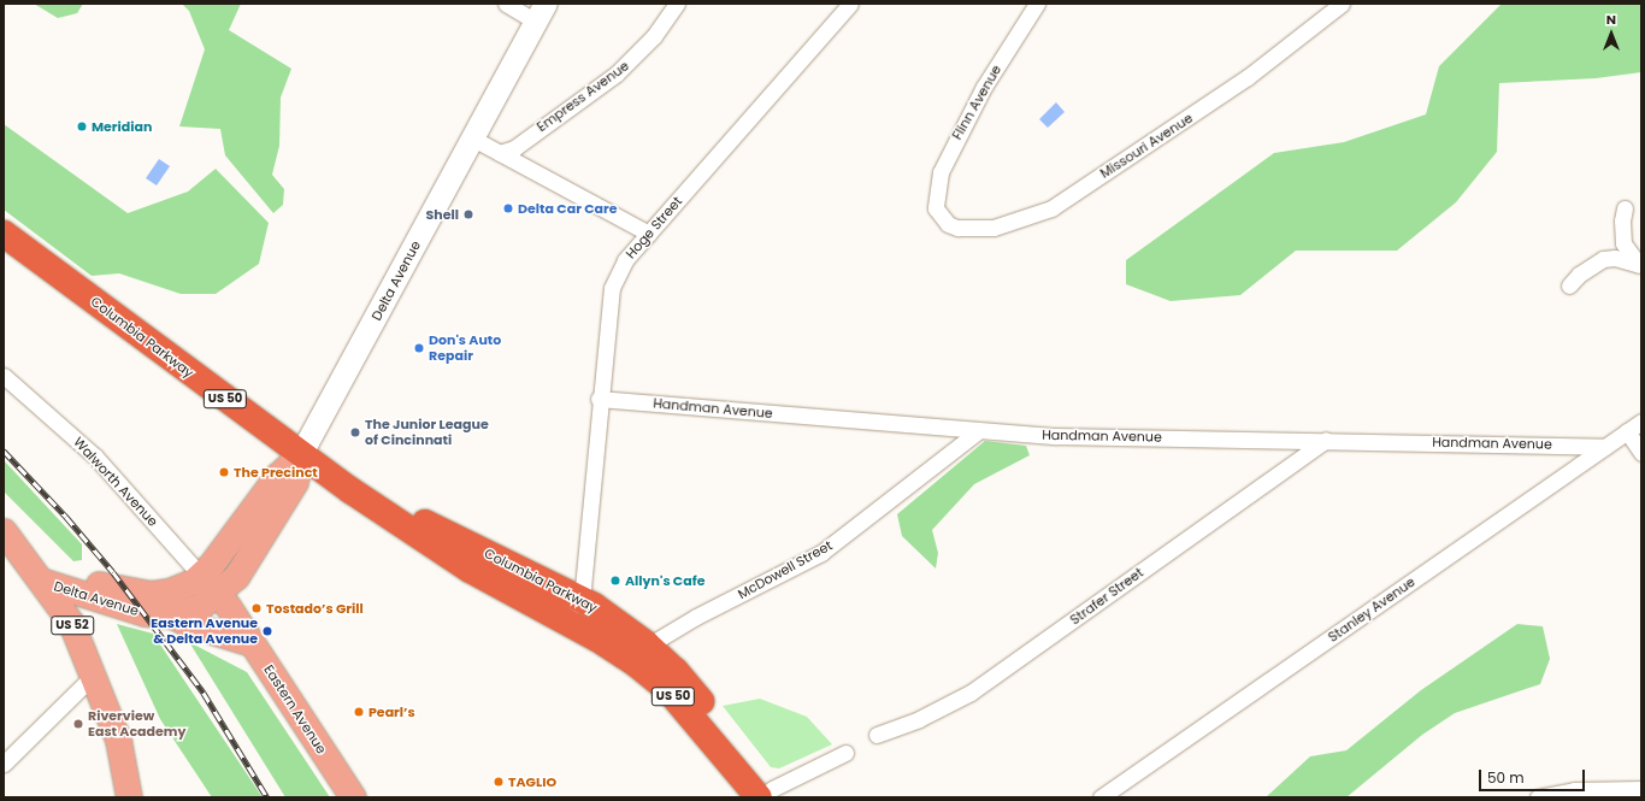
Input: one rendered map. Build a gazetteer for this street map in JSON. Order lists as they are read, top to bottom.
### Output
{
  "streets": {
    "highway": ["Columbia Parkway", "US 50"],
    "main road": ["Delta Avenue", "US 52", "Eastern Avenue"],
    "street": [
      "Empress Avenue",
      "Flinn Avenue",
      "Missouri Avenue",
      "Hoge Street",
      "Handman Avenue",
      "Walworth Avenue",
      "McDowell Street",
      "Strafer Street",
      "Stanley Avenue"
    ]
  },
  "crossings": [
    ["Flinn Avenue", "Missouri Avenue"],
    ["Hoge Street", "Columbia Parkway"],
    ["Hoge Street", "Handman Avenue"],
    ["Delta Avenue", "Columbia Parkway"],
    ["Delta Avenue", "Walworth Avenue"],
    ["Delta Avenue", "US 52"],
    ["Delta Avenue", "Eastern Avenue"],
    ["Columbia Parkway", "McDowell Street"],
    ["Handman Avenue", "McDowell Street"],
    ["Handman Avenue", "Strafer Street"],
    ["Handman Avenue", "Stanley Avenue"],
    ["Walworth Avenue", "Eastern Avenue"]
  ],
  "places": [
    "Meridian",
    "Delta Car Care",
    "Shell",
    "Don's Auto Repair",
    "The Junior League of Cincinnati",
    "The Precinct",
    "Allyn's Cafe",
    "Tostado’s Grill",
    "Eastern Avenue & Delta Avenue",
    "Pearl’s",
    "Riverview East Academy",
    "TAGLIO"
  ],
  "scale_bar": "50 m",
  "north": "top"
}
